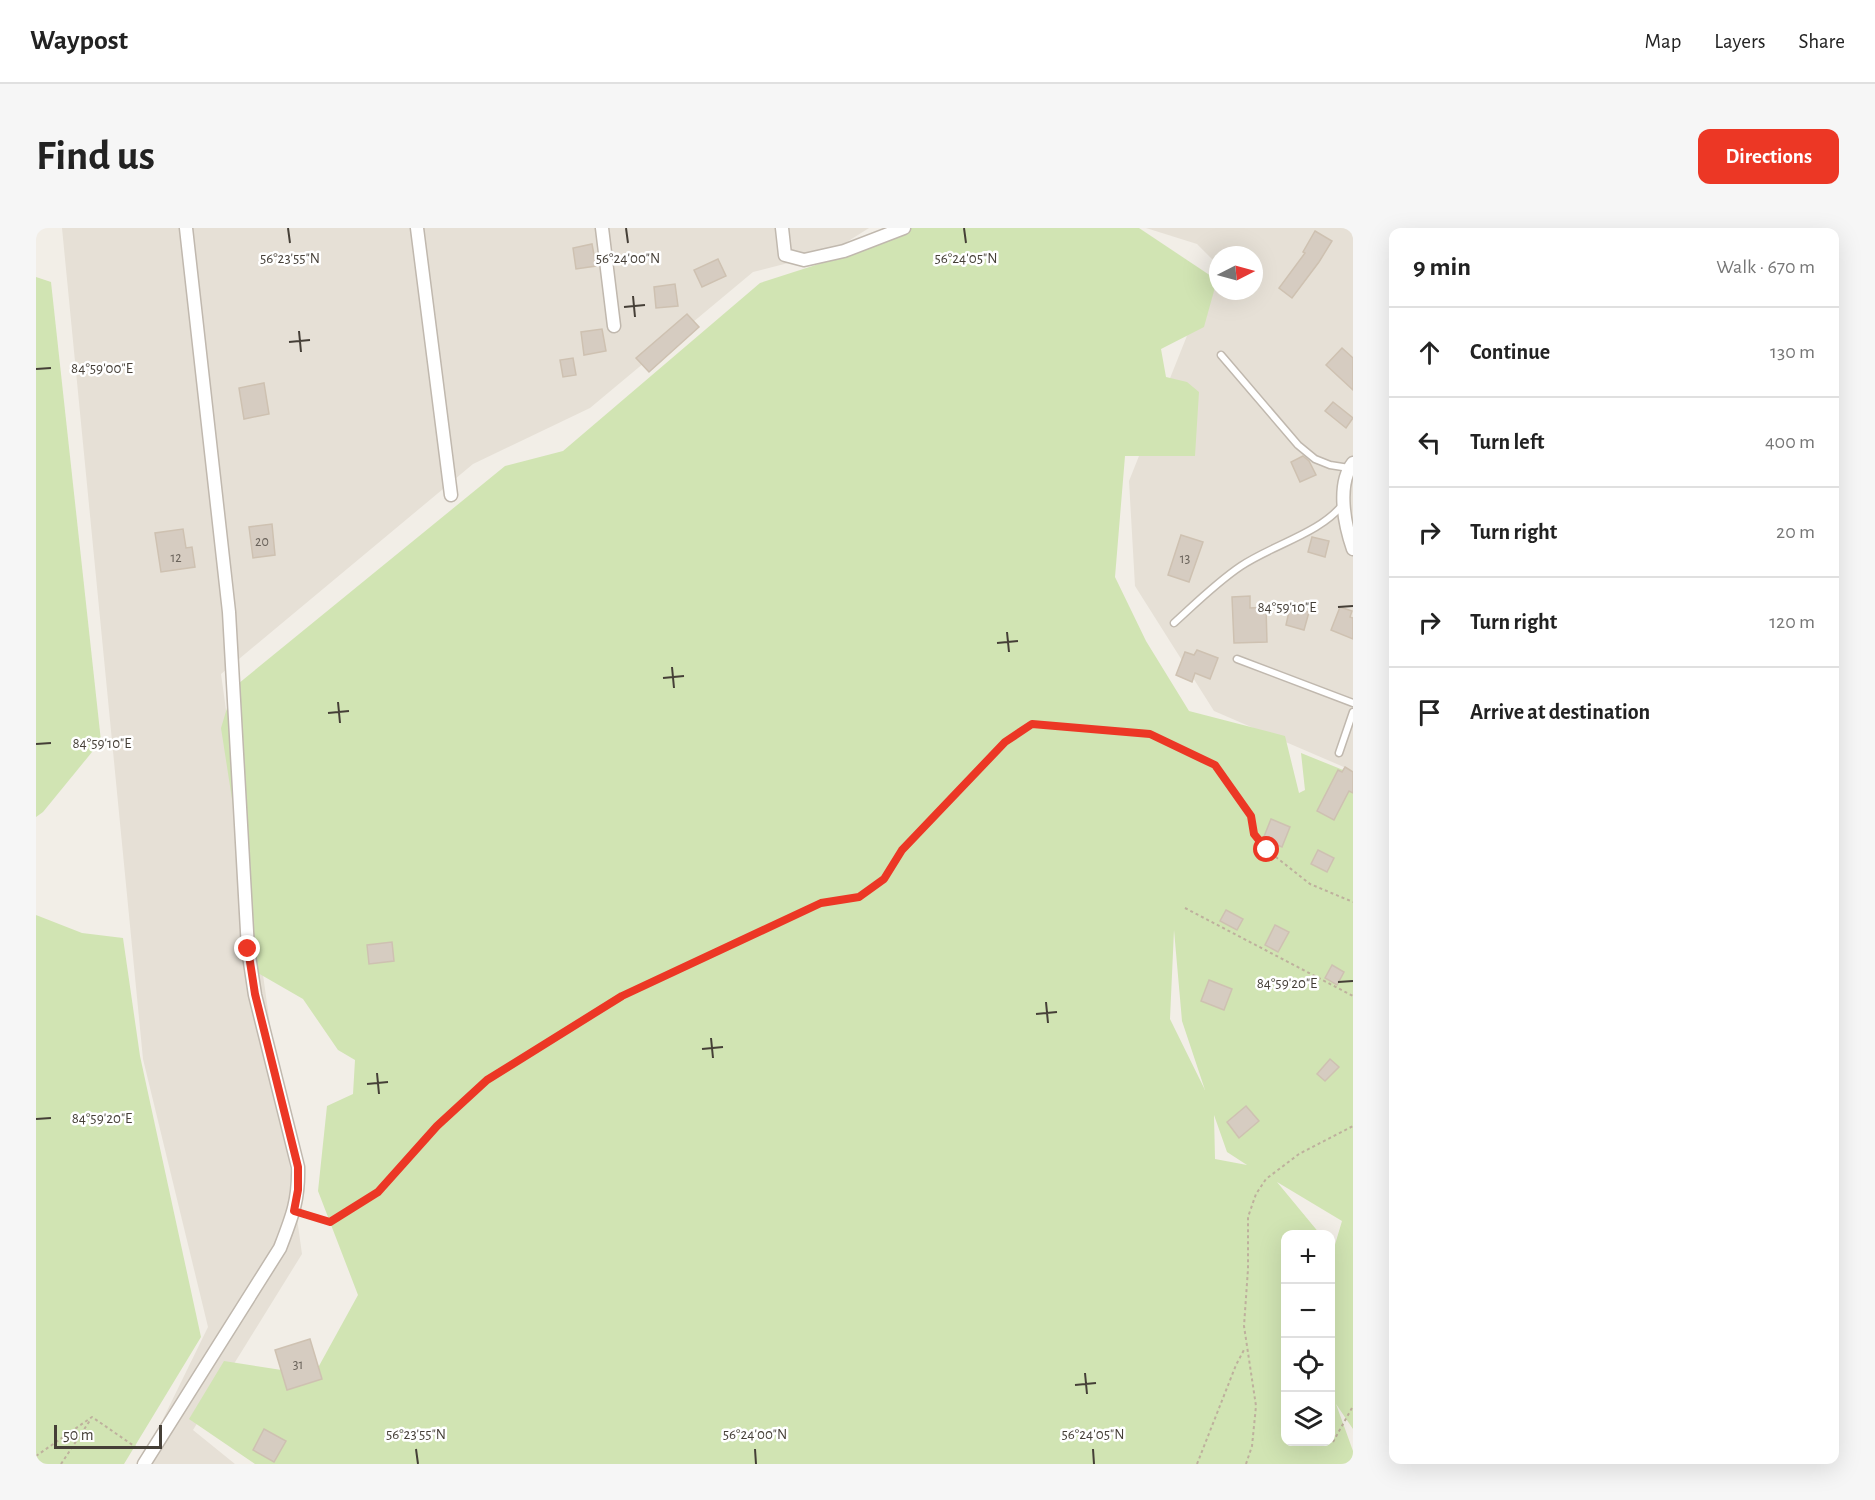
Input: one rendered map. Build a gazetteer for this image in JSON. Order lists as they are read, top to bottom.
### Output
{
  "house_numbers": [
    "20",
    "12",
    "13",
    "31"
  ],
  "scale_bar": "50 m",
  "north": "right",
  "page": {
    "header": "Waypost",
    "nav": ["Map", "Layers", "Share"],
    "buttons": "Directions",
    "title": "Find us",
    "heading": ["9 min", "Walk · 670 m"],
    "list": [
      ["Continue", "130 m"],
      ["Turn left", "400 m"],
      ["Turn right", "20 m"],
      ["Turn right", "120 m"],
      "Arrive at destination"
    ],
    "map_buttons": ["+", "−"],
    "scale": "50 m"
  },
  "coordinates": [
    "56°23'55\"N",
    "56°24'00\"N",
    "56°24'05\"N",
    "84°59'00\"E",
    "84°59'10\"E",
    "84°59'20\"E"
  ]
}
